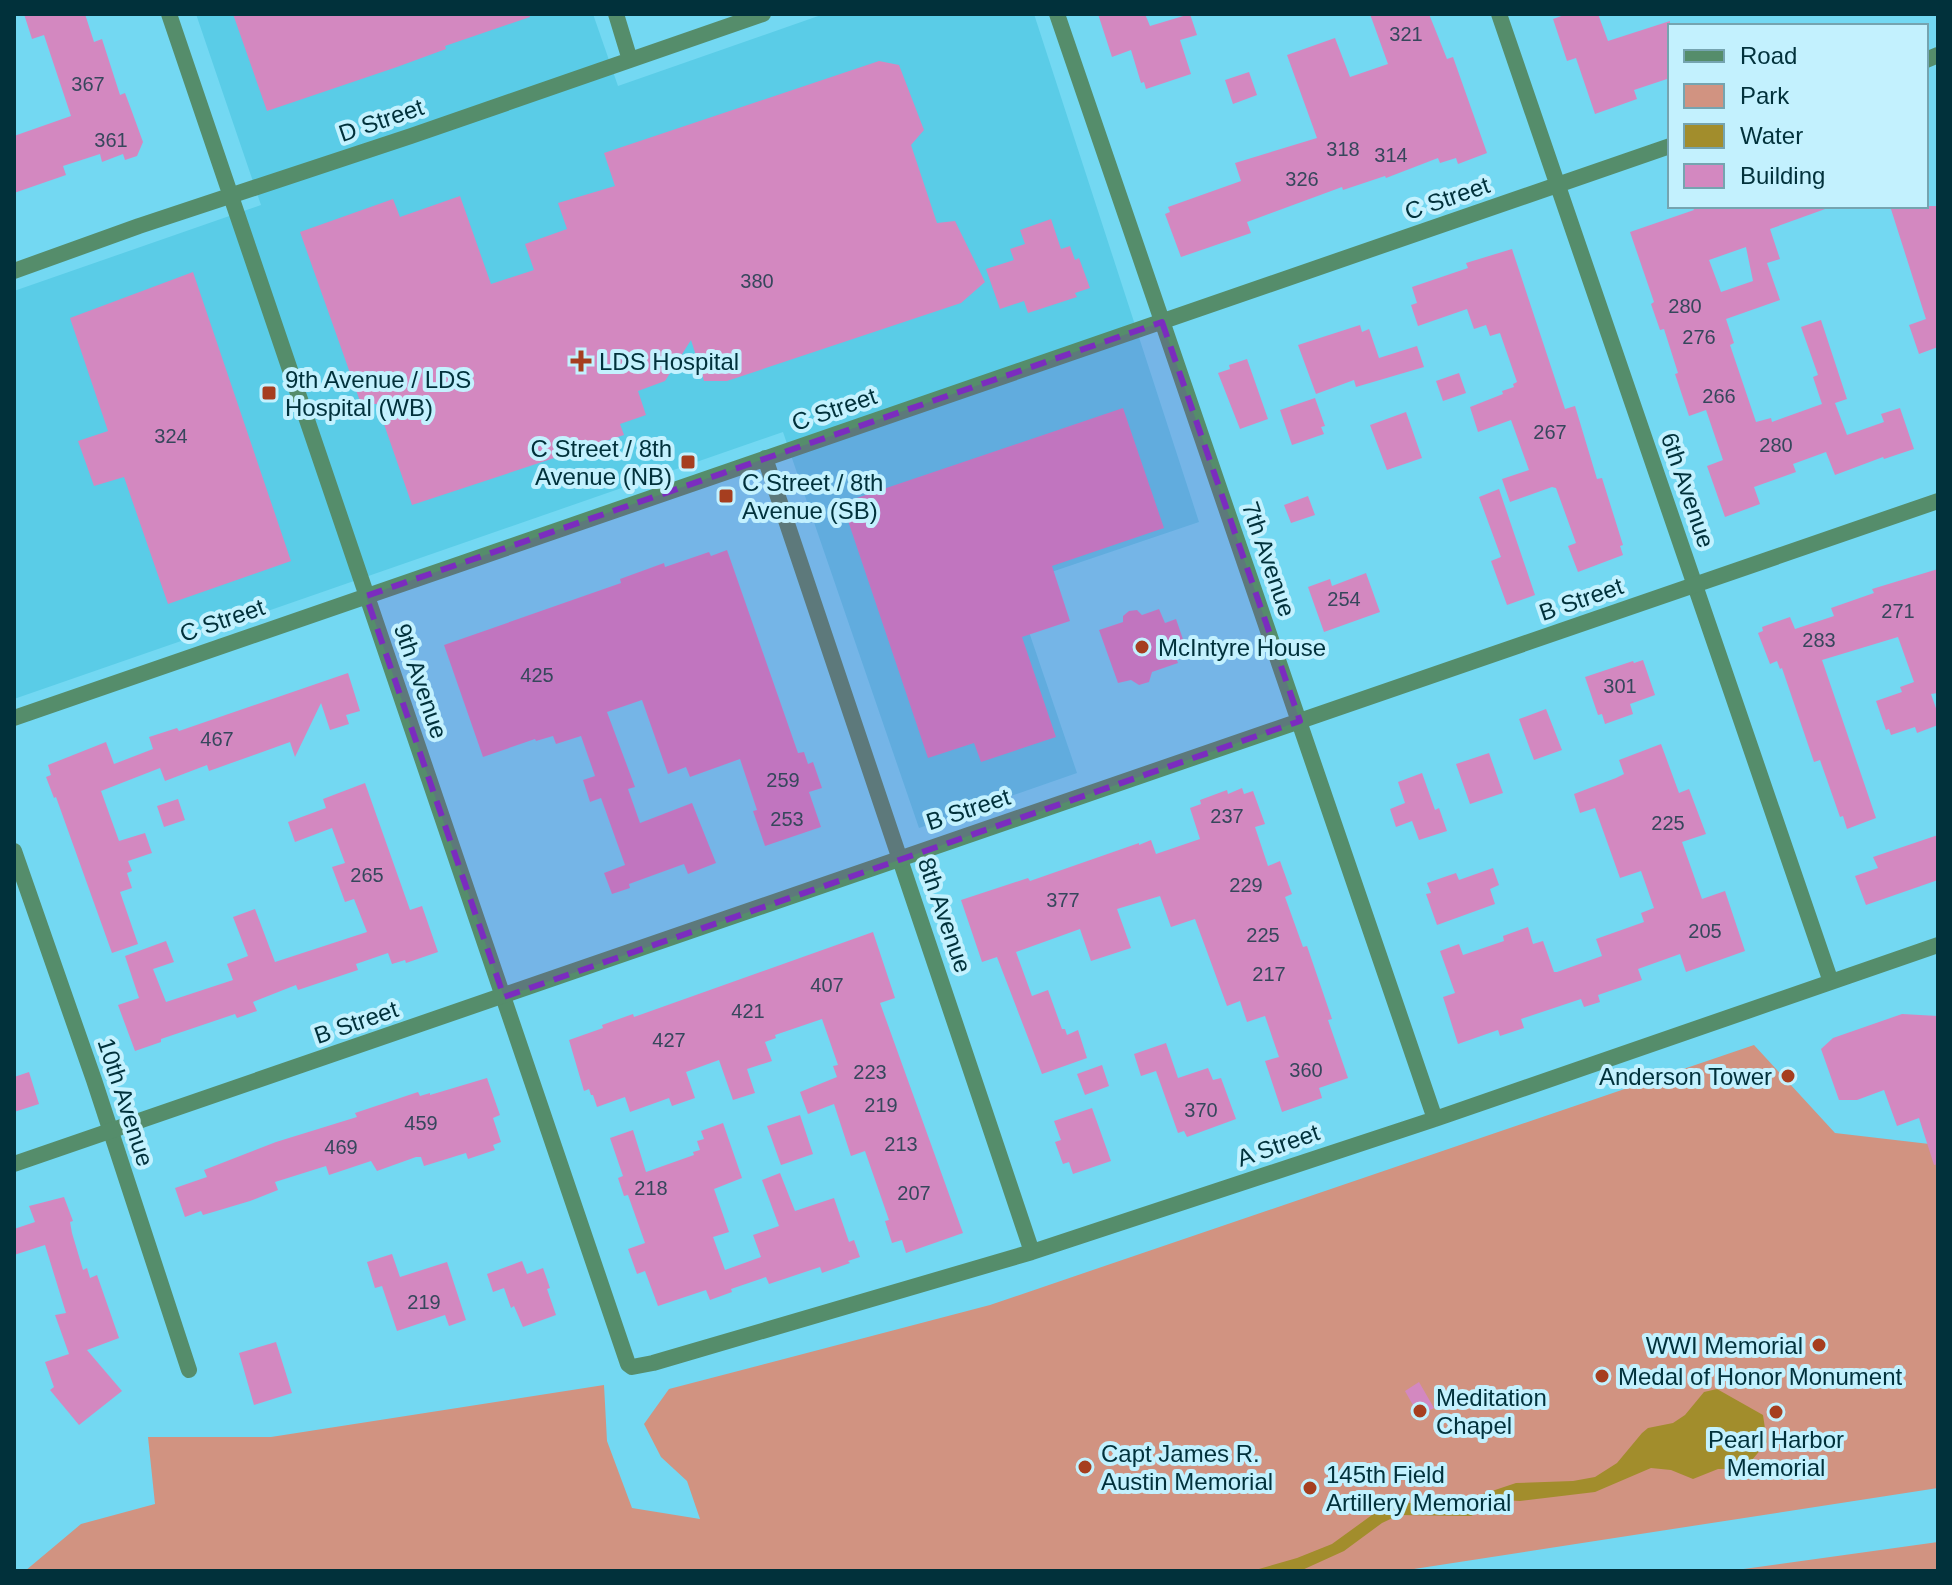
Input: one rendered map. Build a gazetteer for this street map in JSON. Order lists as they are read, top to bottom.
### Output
{
  "streets": {
    "street": [
      "D Street",
      "C Street",
      "6th Avenue",
      "7th Avenue",
      "B Street",
      "9th Avenue",
      "8th Avenue",
      "10th Avenue",
      "A Street"
    ]
  },
  "crossings": [
    ["D Street", "9th Avenue"],
    ["C Street", "6th Avenue"],
    ["C Street", "7th Avenue"],
    ["C Street", "9th Avenue"],
    ["C Street", "8th Avenue"],
    ["6th Avenue", "B Street"],
    ["6th Avenue", "A Street"],
    ["7th Avenue", "B Street"],
    ["7th Avenue", "A Street"],
    ["B Street", "9th Avenue"],
    ["B Street", "8th Avenue"],
    ["B Street", "10th Avenue"],
    ["9th Avenue", "A Street"],
    ["8th Avenue", "A Street"]
  ],
  "places": {
    "health": ["LDS Hospital"],
    "transit": ["9th Avenue / LDS Hospital (WB)", "C Street / 8th Avenue (NB)", "C Street / 8th Avenue (SB)"],
    "other": [
      "McIntyre House",
      "Anderson Tower",
      "WWI Memorial",
      "Medal of Honor Monument",
      "Meditation Chapel",
      "Pearl Harbor Memorial",
      "Capt James R. Austin Memorial",
      "145th Field Artillery Memorial"
    ]
  },
  "house_numbers": [
    "321",
    "367",
    "361",
    "318",
    "314",
    "326",
    "380",
    "280",
    "276",
    "266",
    "267",
    "324",
    "280",
    "254",
    "271",
    "283",
    "425",
    "301",
    "467",
    "259",
    "237",
    "253",
    "225",
    "265",
    "229",
    "377",
    "205",
    "225",
    "217",
    "407",
    "421",
    "427",
    "360",
    "223",
    "219",
    "370",
    "459",
    "213",
    "469",
    "218",
    "207",
    "219"
  ],
  "legend": [
    "Road",
    "Park",
    "Water",
    "Building"
  ]
}
